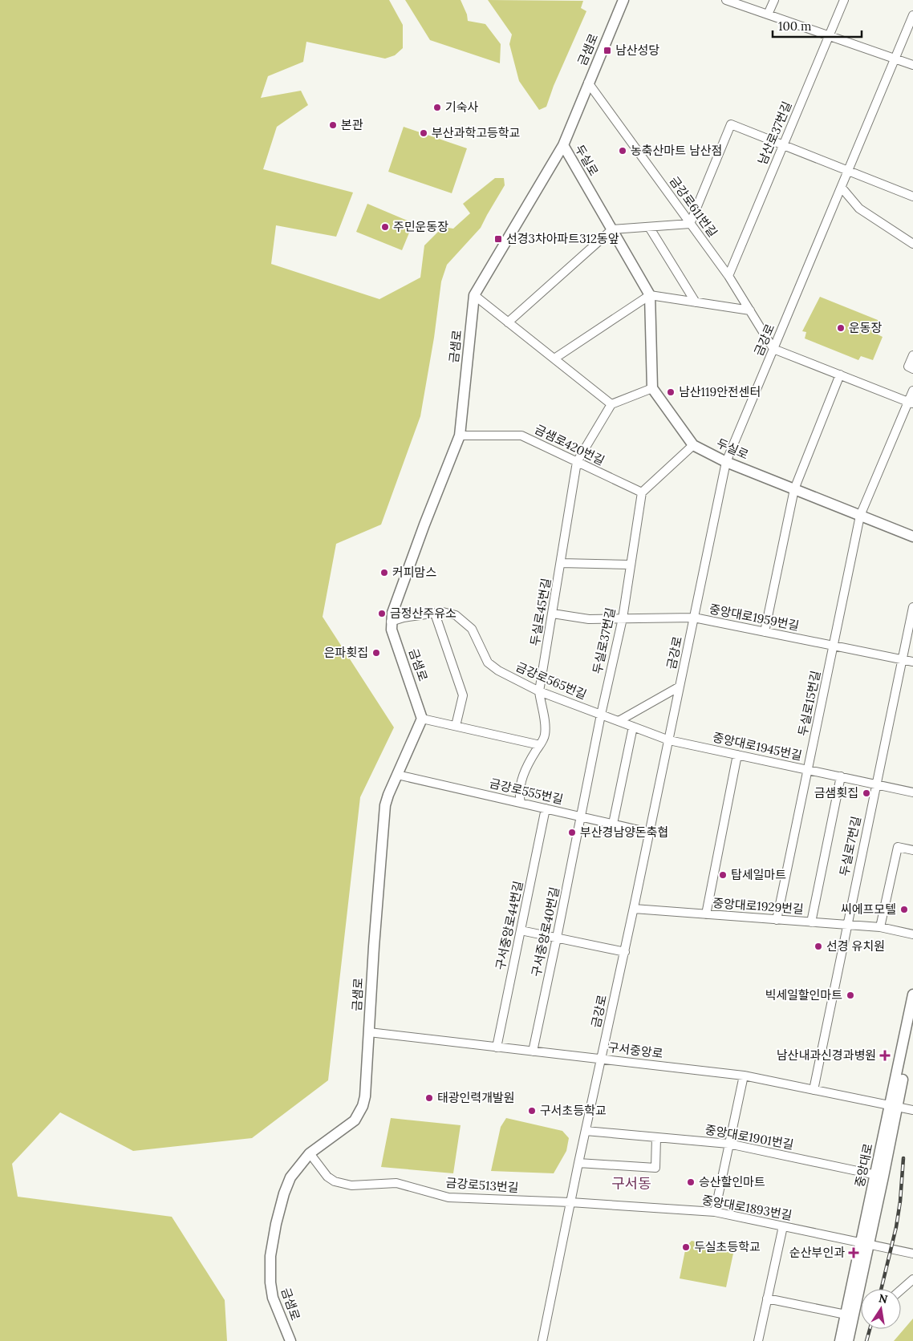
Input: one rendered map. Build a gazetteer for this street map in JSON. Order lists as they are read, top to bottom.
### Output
{
  "streets": {
    "main road": ["금샘로", "두실로", "중앙대로"],
    "street": [
      "남산로37번길",
      "금강로611번길",
      "금강로",
      "금샘로420번길",
      "두실로45번길",
      "중앙대로1959번길",
      "두실로37번길",
      "금강로565번길",
      "두실로15번길",
      "중앙대로1945번길",
      "금강로555번길",
      "두실로7번길",
      "중앙대로1929번길",
      "구서중앙로44번길",
      "구서중앙로40번길",
      "구서중앙로",
      "중앙대로1901번길",
      "금강로513번길",
      "중앙대로1893번길"
    ]
  },
  "crossings": [
    ["금샘로", "두실로"],
    ["금샘로", "금강로611번길"],
    ["금샘로", "금샘로420번길"],
    ["금샘로", "금강로565번길"],
    ["금샘로", "금강로555번길"],
    ["금샘로", "구서중앙로"],
    ["금샘로", "금강로513번길"],
    ["남산로37번길", "금강로611번길"],
    ["두실로", "금강로"],
    ["두실로", "두실로15번길"],
    ["금강로611번길", "금강로"],
    ["금강로", "중앙대로1959번길"],
    ["금강로", "금강로565번길"],
    ["금강로", "중앙대로1945번길"],
    ["금강로", "금강로555번길"],
    ["금강로", "중앙대로1929번길"],
    ["금강로", "구서중앙로"],
    ["금강로", "중앙대로1901번길"],
    ["금강로", "금강로513번길"],
    ["금강로", "중앙대로1893번길"],
    ["금샘로420번길", "두실로45번길"],
    ["금샘로420번길", "두실로37번길"],
    ["두실로45번길", "중앙대로1959번길"],
    ["두실로45번길", "금강로565번길"],
    ["두실로45번길", "금강로555번길"],
    ["중앙대로1959번길", "두실로37번길"],
    ["중앙대로1959번길", "두실로15번길"],
    ["중앙대로1959번길", "두실로7번길"],
    ["두실로37번길", "금강로565번길"],
    ["두실로37번길", "금강로555번길"],
    ["두실로37번길", "구서중앙로40번길"],
    ["금강로565번길", "중앙대로1945번길"],
    ["두실로15번길", "중앙대로1945번길"],
    ["두실로15번길", "중앙대로1929번길"],
    ["중앙대로1945번길", "두실로7번길"],
    ["금강로555번길", "구서중앙로44번길"],
    ["금강로555번길", "구서중앙로40번길"],
    ["두실로7번길", "중앙대로1929번길"],
    ["두실로7번길", "구서중앙로"],
    ["구서중앙로44번길", "구서중앙로"],
    ["구서중앙로40번길", "구서중앙로"],
    ["구서중앙로", "중앙대로"],
    ["중앙대로1901번길", "중앙대로"],
    ["중앙대로", "중앙대로1893번길"],
    ["금강로513번길", "중앙대로1893번길"]
  ],
  "districts": ["구서동"],
  "places": {
    "transit": ["남산성당", "선경3차아파트312동앞"],
    "other": [
      "기숙사",
      "본관",
      "부산과학고등학교",
      "농축산마트 남산점",
      "주민운동장",
      "운동장",
      "남산119안전센터",
      "커피맘스",
      "금정산주유소",
      "은파횟집",
      "금샘횟집",
      "부산경남양돈축협",
      "탑세일마트",
      "씨에프모텔",
      "선경 유치원",
      "빅세일할인마트",
      "태광인력개발원",
      "구서초등학교",
      "승산할인마트",
      "두실초등학교"
    ],
    "health": ["남산내과신경과병원", "순산부인과"]
  },
  "scale_bar": "100 m",
  "north": "top"
}
